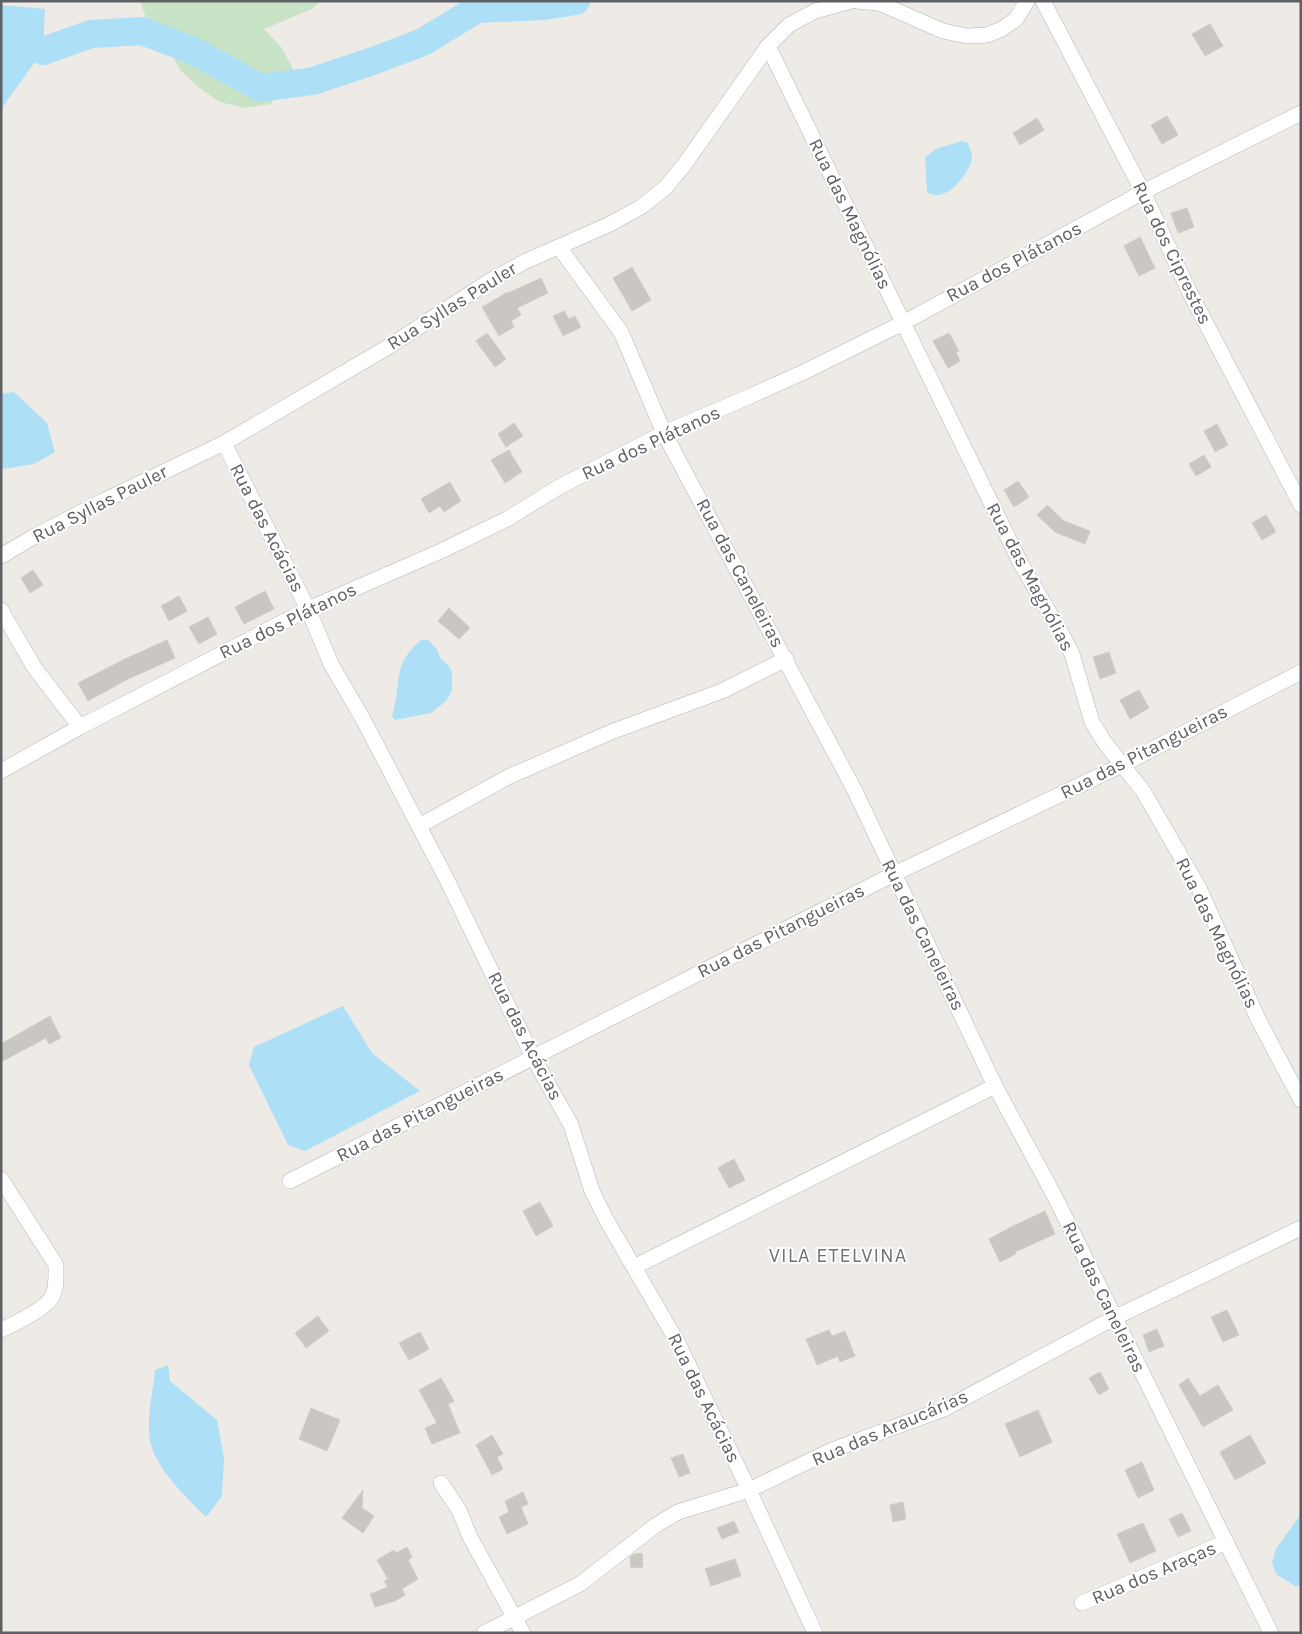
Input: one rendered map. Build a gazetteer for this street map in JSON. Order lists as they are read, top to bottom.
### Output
{
  "streets": {
    "street": [
      "Rua das Magnólias",
      "Rua dos Ciprestes",
      "Rua dos Plátanos",
      "Rua Syllas Pauler",
      "Rua das Acácias",
      "Rua das Caneleiras",
      "Rua das Pitangueiras",
      "Rua das Araucárias",
      "Rua dos Araças"
    ]
  },
  "crossings": [
    ["Rua das Magnólias", "Rua dos Plátanos"],
    ["Rua das Magnólias", "Rua Syllas Pauler"],
    ["Rua das Magnólias", "Rua das Pitangueiras"],
    ["Rua dos Ciprestes", "Rua dos Plátanos"],
    ["Rua dos Plátanos", "Rua das Acácias"],
    ["Rua dos Plátanos", "Rua das Caneleiras"],
    ["Rua Syllas Pauler", "Rua das Acácias"],
    ["Rua Syllas Pauler", "Rua das Caneleiras"],
    ["Rua das Acácias", "Rua das Pitangueiras"],
    ["Rua das Acácias", "Rua das Araucárias"],
    ["Rua das Caneleiras", "Rua das Pitangueiras"],
    ["Rua das Caneleiras", "Rua das Araucárias"],
    ["Rua das Caneleiras", "Rua dos Araças"]
  ],
  "districts": ["VILA ETELVINA"]
}
